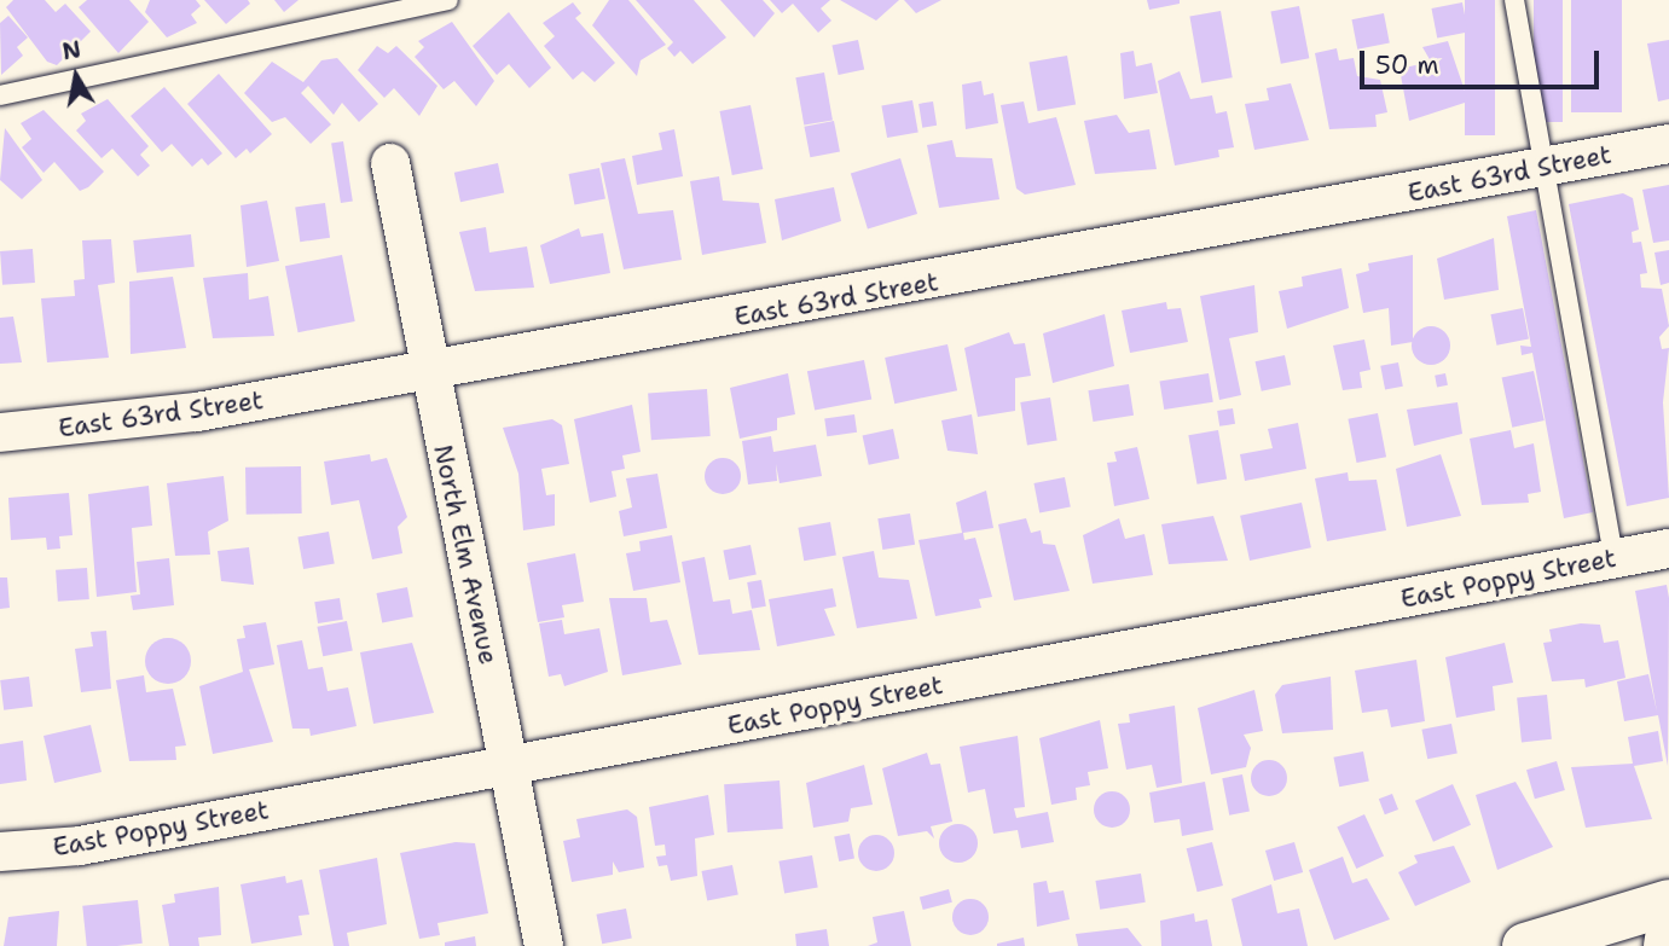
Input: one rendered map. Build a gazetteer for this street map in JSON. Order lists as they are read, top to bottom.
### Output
{
  "streets": {
    "street": ["East 63rd Street", "North Elm Avenue", "East Poppy Street"]
  },
  "crossings": [
    ["East 63rd Street", "North Elm Avenue"],
    ["North Elm Avenue", "East Poppy Street"]
  ],
  "scale_bar": "50 m",
  "north": "top"
}
